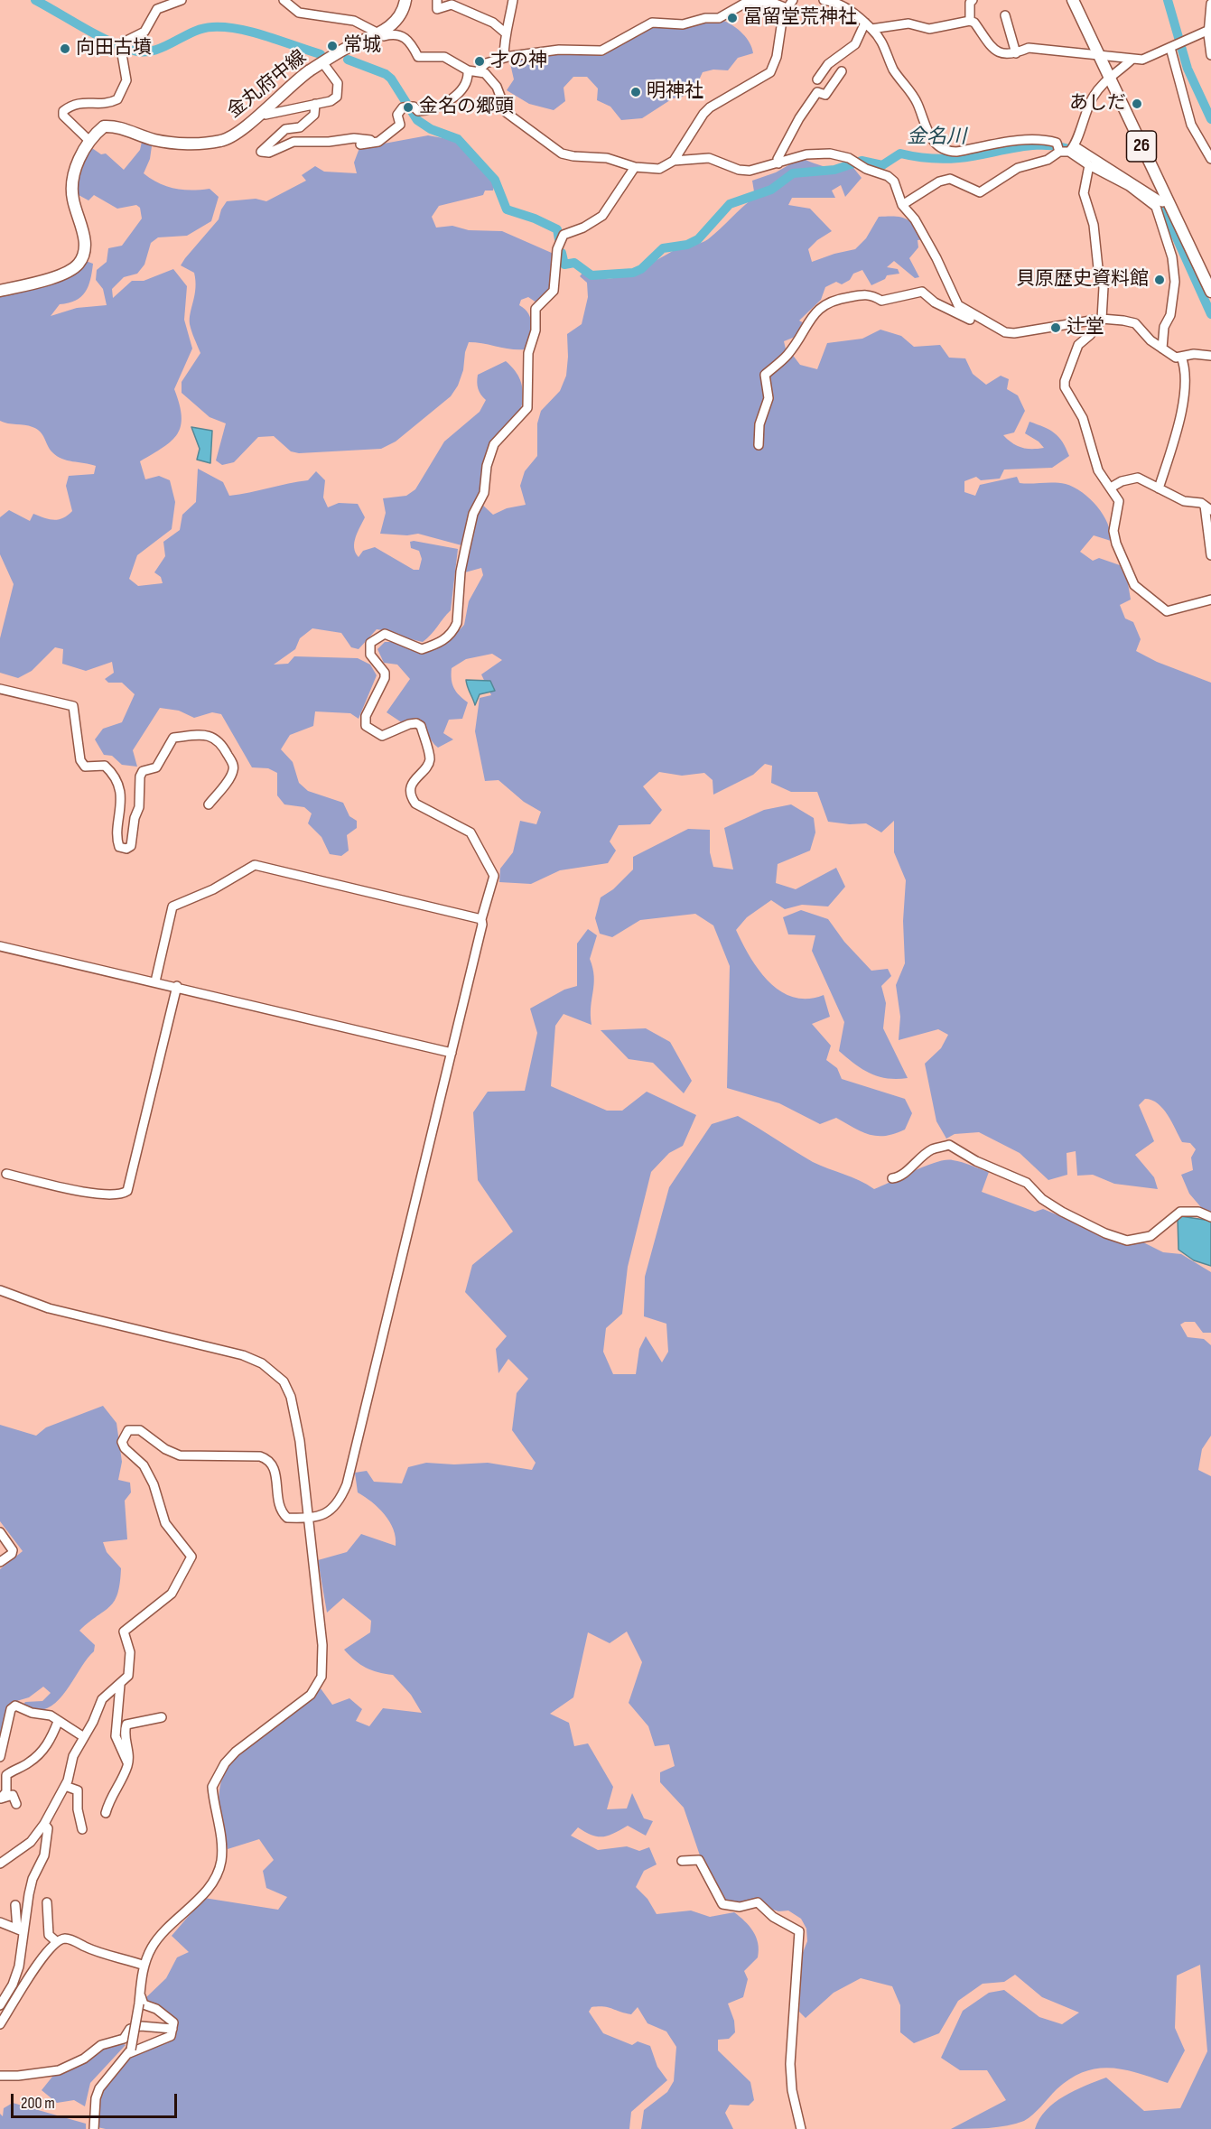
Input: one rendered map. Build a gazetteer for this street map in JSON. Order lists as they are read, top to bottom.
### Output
{
  "streets": {
    "main road": ["金丸府中線", "26"]
  },
  "water": ["金名川"],
  "places": [
    "冨留堂荒神社",
    "常城",
    "向田古墳",
    "才の神",
    "明神社",
    "あしだ",
    "金名の郷頭",
    "貝原歴史資料館",
    "辻堂"
  ],
  "scale_bar": "200 m"
}
